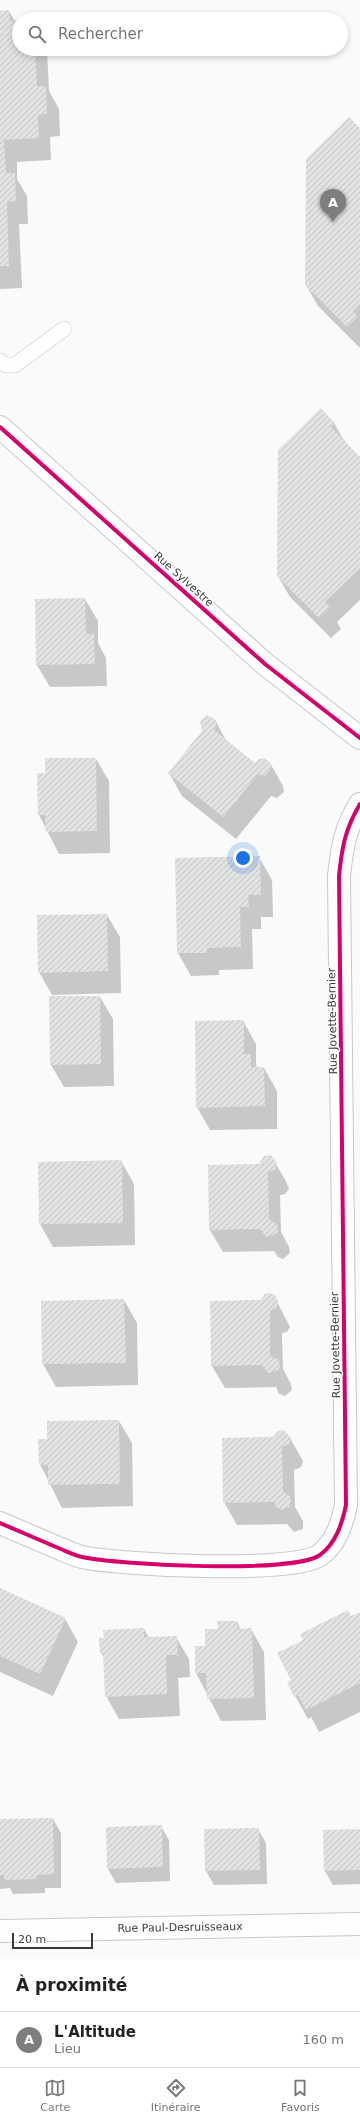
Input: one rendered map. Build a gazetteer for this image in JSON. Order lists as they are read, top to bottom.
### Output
{
  "streets": {
    "street": ["Rue Sylvestre", "Rue Jovette-Bernier", "Rue Paul-Desruisseaux"]
  },
  "scale_bar": "20 m",
  "page": {
    "search": "Rechercher",
    "pins": "A",
    "scale": "20 m",
    "heading": "À proximité",
    "list": [
      {
        "mark": "A",
        "name": "L'Altitude",
        "note": "Lieu",
        "value": "160 m"
      }
    ],
    "nav": ["Carte", "Itinéraire", "Favoris"]
  }
}
